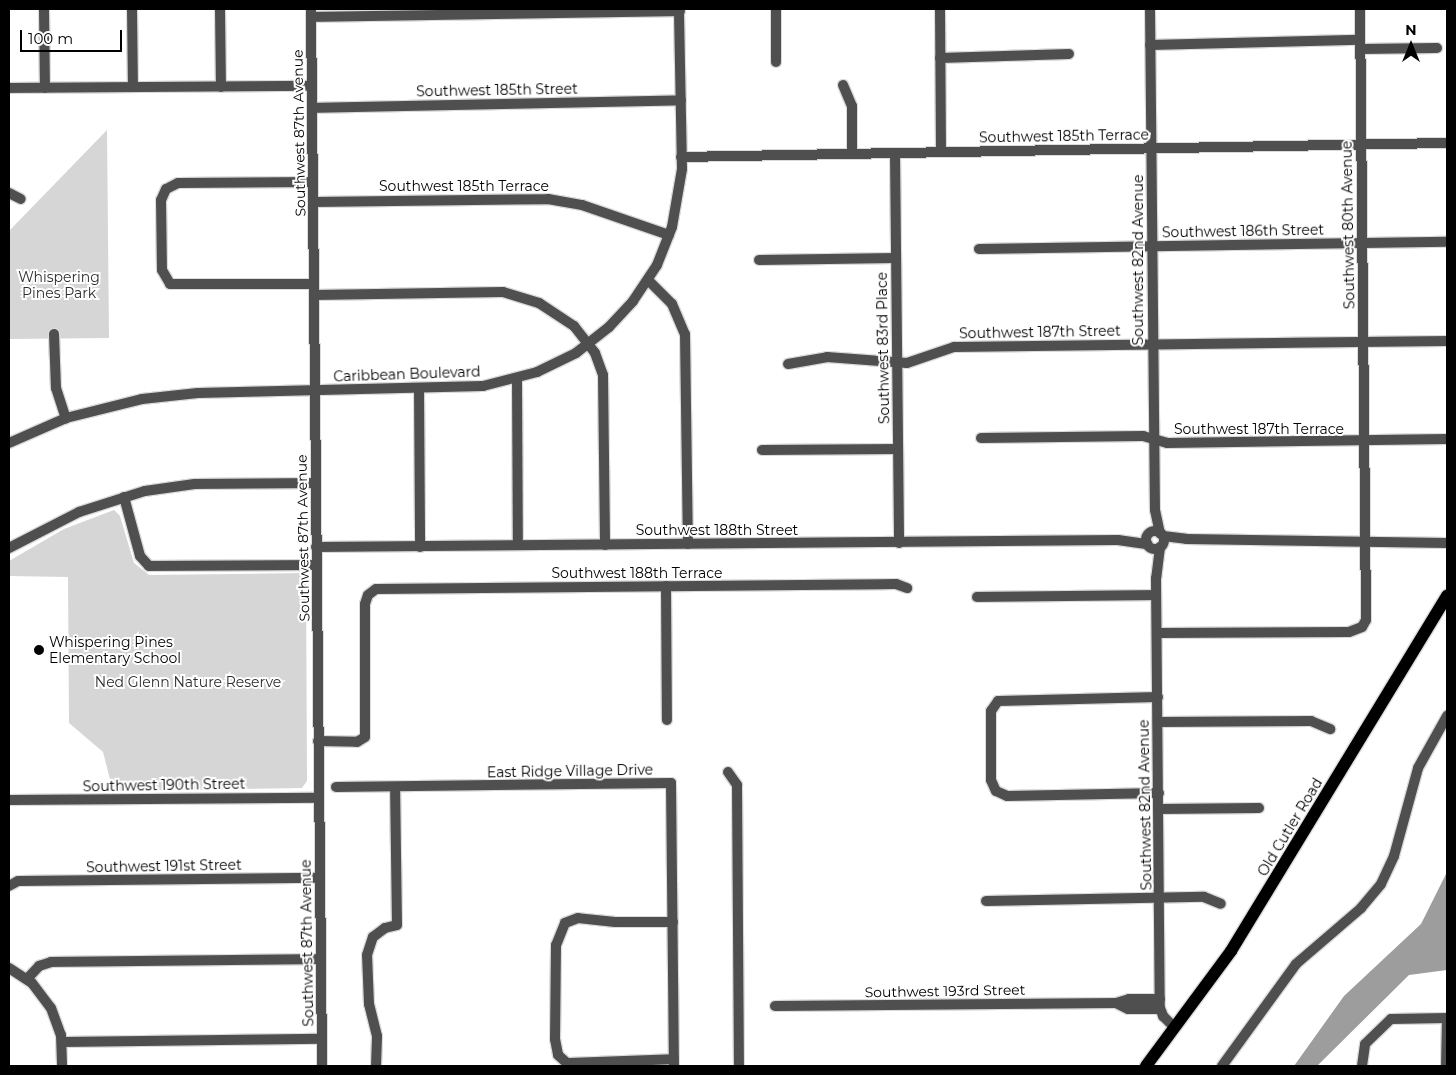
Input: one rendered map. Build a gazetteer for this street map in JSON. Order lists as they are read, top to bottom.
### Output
{
  "streets": {
    "main road": ["Old Cutler Road"],
    "street": [
      "Southwest 185th Street",
      "Southwest 87th Avenue",
      "Southwest 185th Terrace",
      "Southwest 80th Avenue",
      "Southwest 186th Street",
      "Southwest 82nd Avenue",
      "Southwest 187th Street",
      "Southwest 83rd Place",
      "Caribbean Boulevard",
      "Southwest 187th Terrace",
      "Southwest 188th Street",
      "Southwest 188th Terrace",
      "East Ridge Village Drive",
      "Southwest 190th Street",
      "Southwest 191st Street",
      "Southwest 193rd Street"
    ]
  },
  "crossings": [
    ["Southwest 185th Street", "Southwest 87th Avenue"],
    ["Southwest 185th Street", "Caribbean Boulevard"],
    ["Southwest 87th Avenue", "Southwest 185th Terrace"],
    ["Southwest 87th Avenue", "Caribbean Boulevard"],
    ["Southwest 87th Avenue", "Southwest 188th Street"],
    ["Southwest 87th Avenue", "Southwest 188th Terrace"],
    ["Southwest 87th Avenue", "Southwest 190th Street"],
    ["Southwest 87th Avenue", "Southwest 191st Street"],
    ["Southwest 185th Terrace", "Southwest 80th Avenue"],
    ["Southwest 185th Terrace", "Southwest 82nd Avenue"],
    ["Southwest 185th Terrace", "Southwest 83rd Place"],
    ["Southwest 185th Terrace", "Caribbean Boulevard"],
    ["Southwest 80th Avenue", "Southwest 186th Street"],
    ["Southwest 80th Avenue", "Southwest 187th Street"],
    ["Southwest 80th Avenue", "Southwest 187th Terrace"],
    ["Southwest 80th Avenue", "Southwest 188th Street"],
    ["Southwest 186th Street", "Southwest 82nd Avenue"],
    ["Southwest 82nd Avenue", "Southwest 187th Street"],
    ["Southwest 82nd Avenue", "Southwest 187th Terrace"],
    ["Southwest 82nd Avenue", "Southwest 188th Street"],
    ["Southwest 82nd Avenue", "Southwest 193rd Street"],
    ["Southwest 187th Street", "Southwest 83rd Place"],
    ["Southwest 83rd Place", "Southwest 188th Street"]
  ],
  "parks": ["Whispering Pines Park", "Ned Glenn Nature Reserve"],
  "places": ["Whispering Pines Elementary School"],
  "scale_bar": "100 m",
  "north": "top"
}
